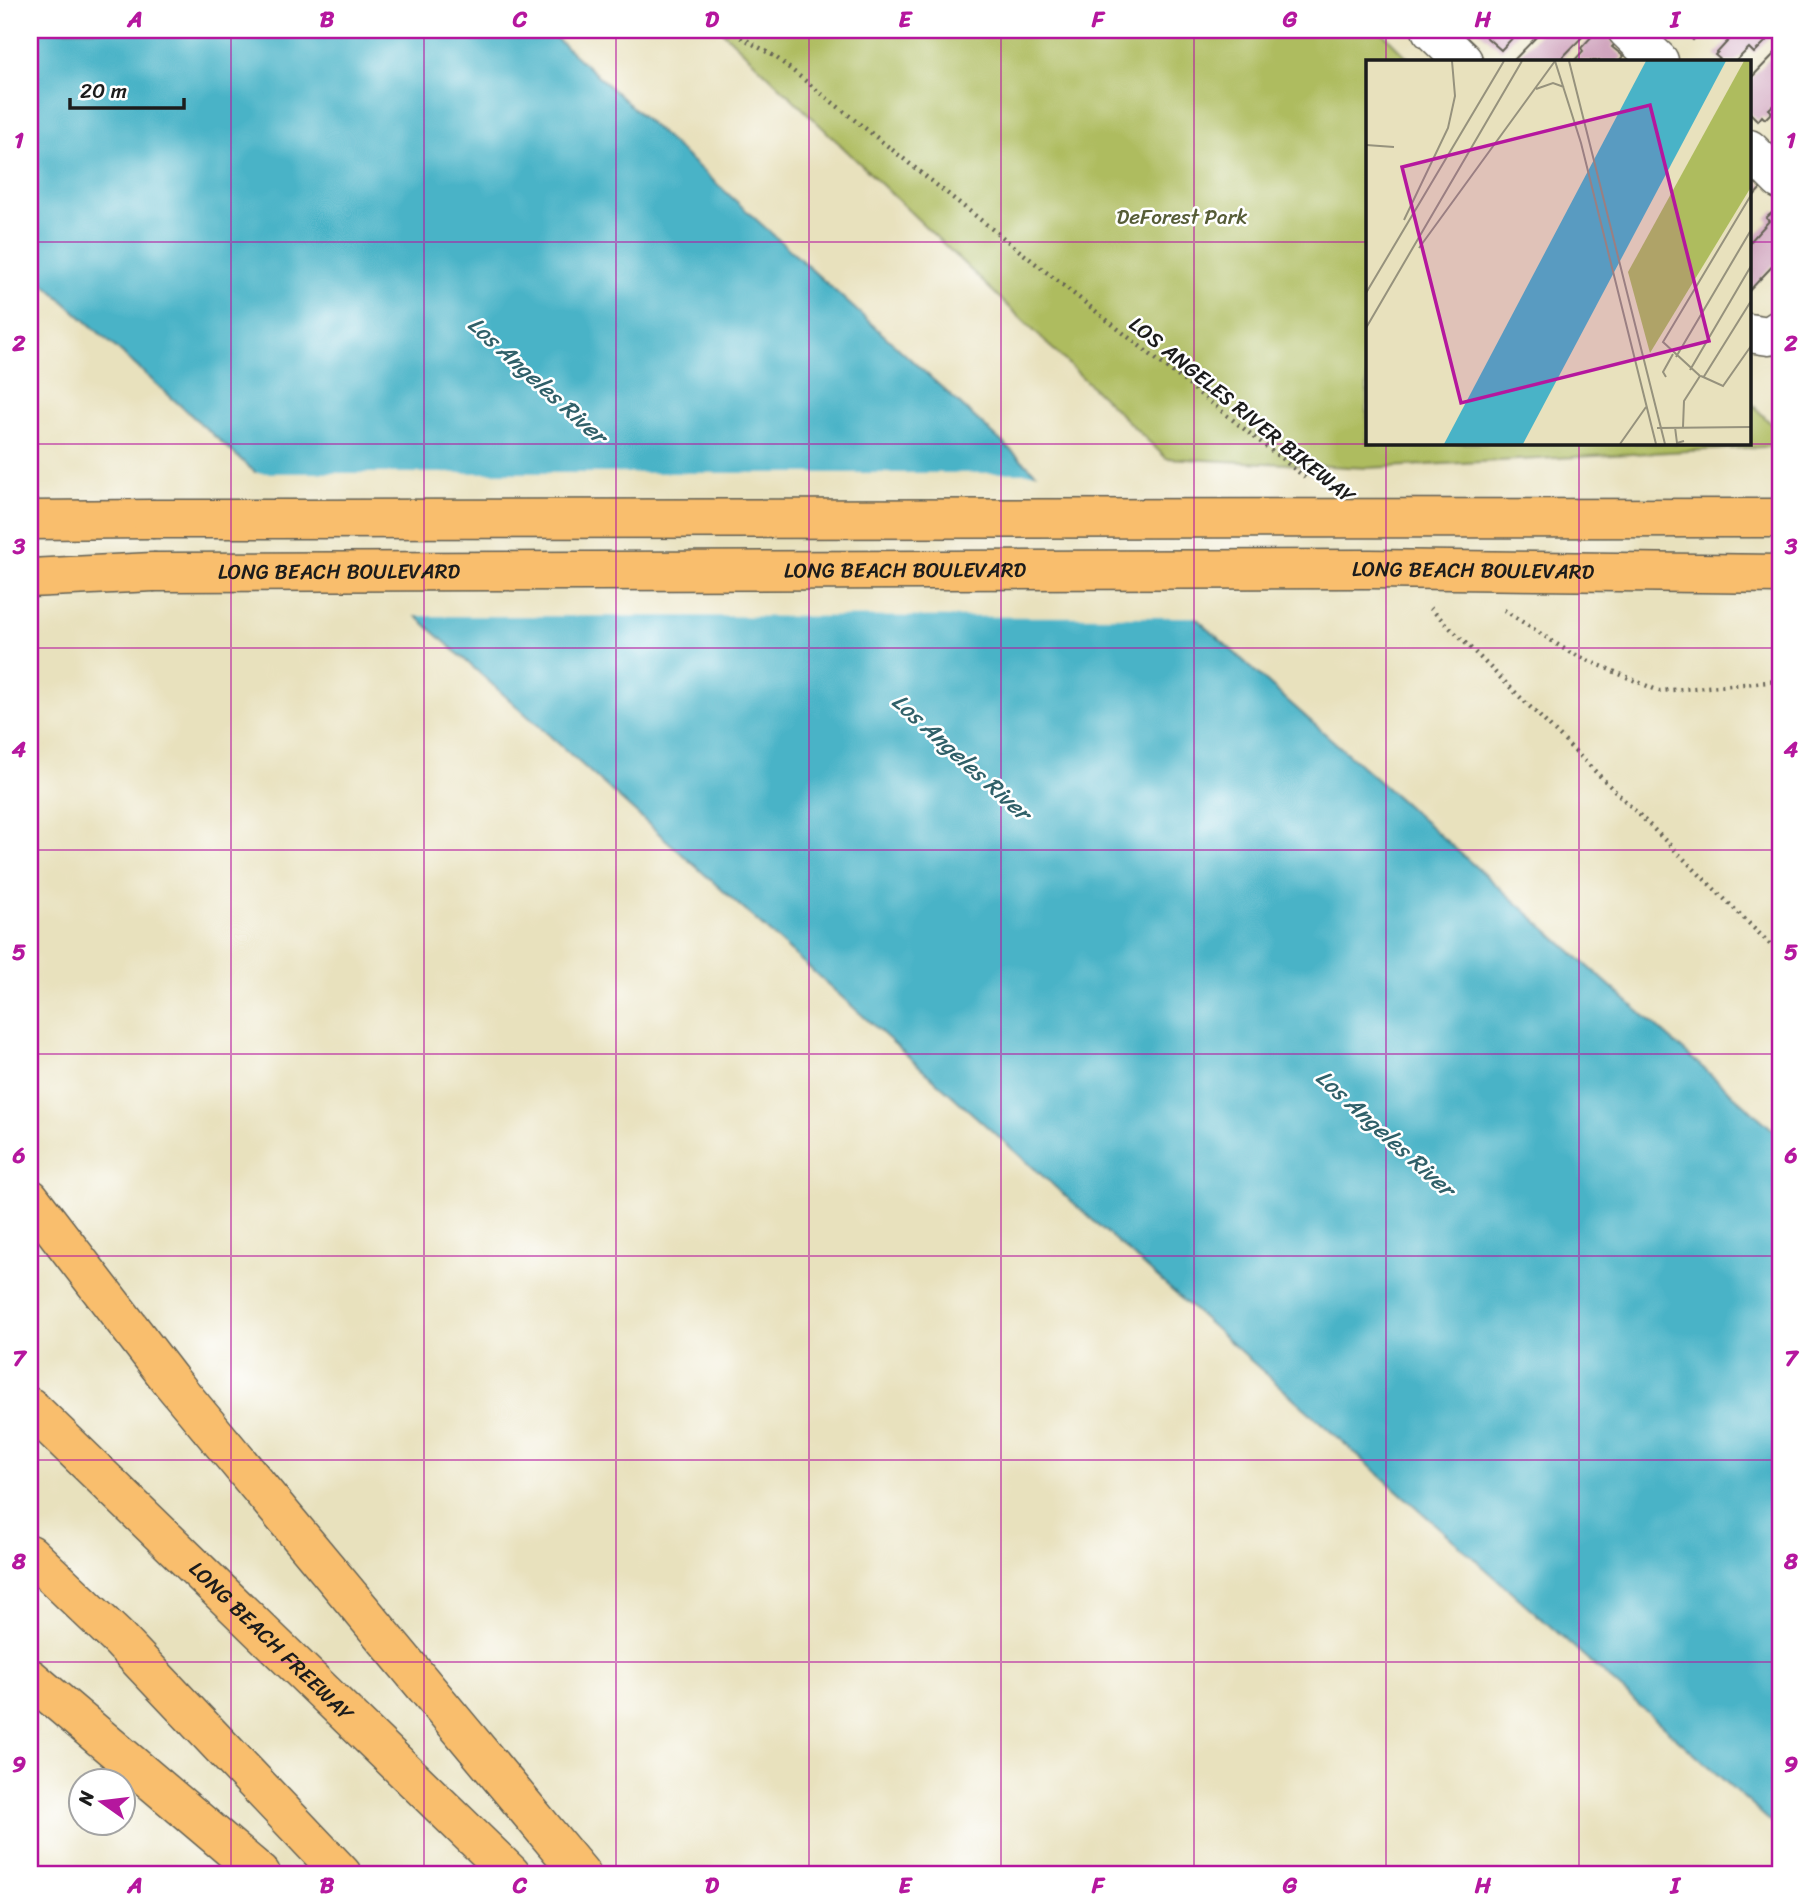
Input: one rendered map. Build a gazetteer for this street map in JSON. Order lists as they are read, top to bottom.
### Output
{
  "streets": {
    "main road": ["LONG BEACH BOULEVARD", "LONG BEACH FREEWAY"],
    "path": ["LOS ANGELES RIVER BIKEWAY"]
  },
  "water": ["Los Angeles River"],
  "parks": ["DeForest Park"],
  "scale_bar": "20 m",
  "north": "left",
  "grid": {
    "columns": [
      "A",
      "B",
      "C",
      "D",
      "E",
      "F",
      "G",
      "H",
      "I"
    ],
    "rows": [
      "1",
      "2",
      "3",
      "4",
      "5",
      "6",
      "7",
      "8",
      "9"
    ]
  }
}
